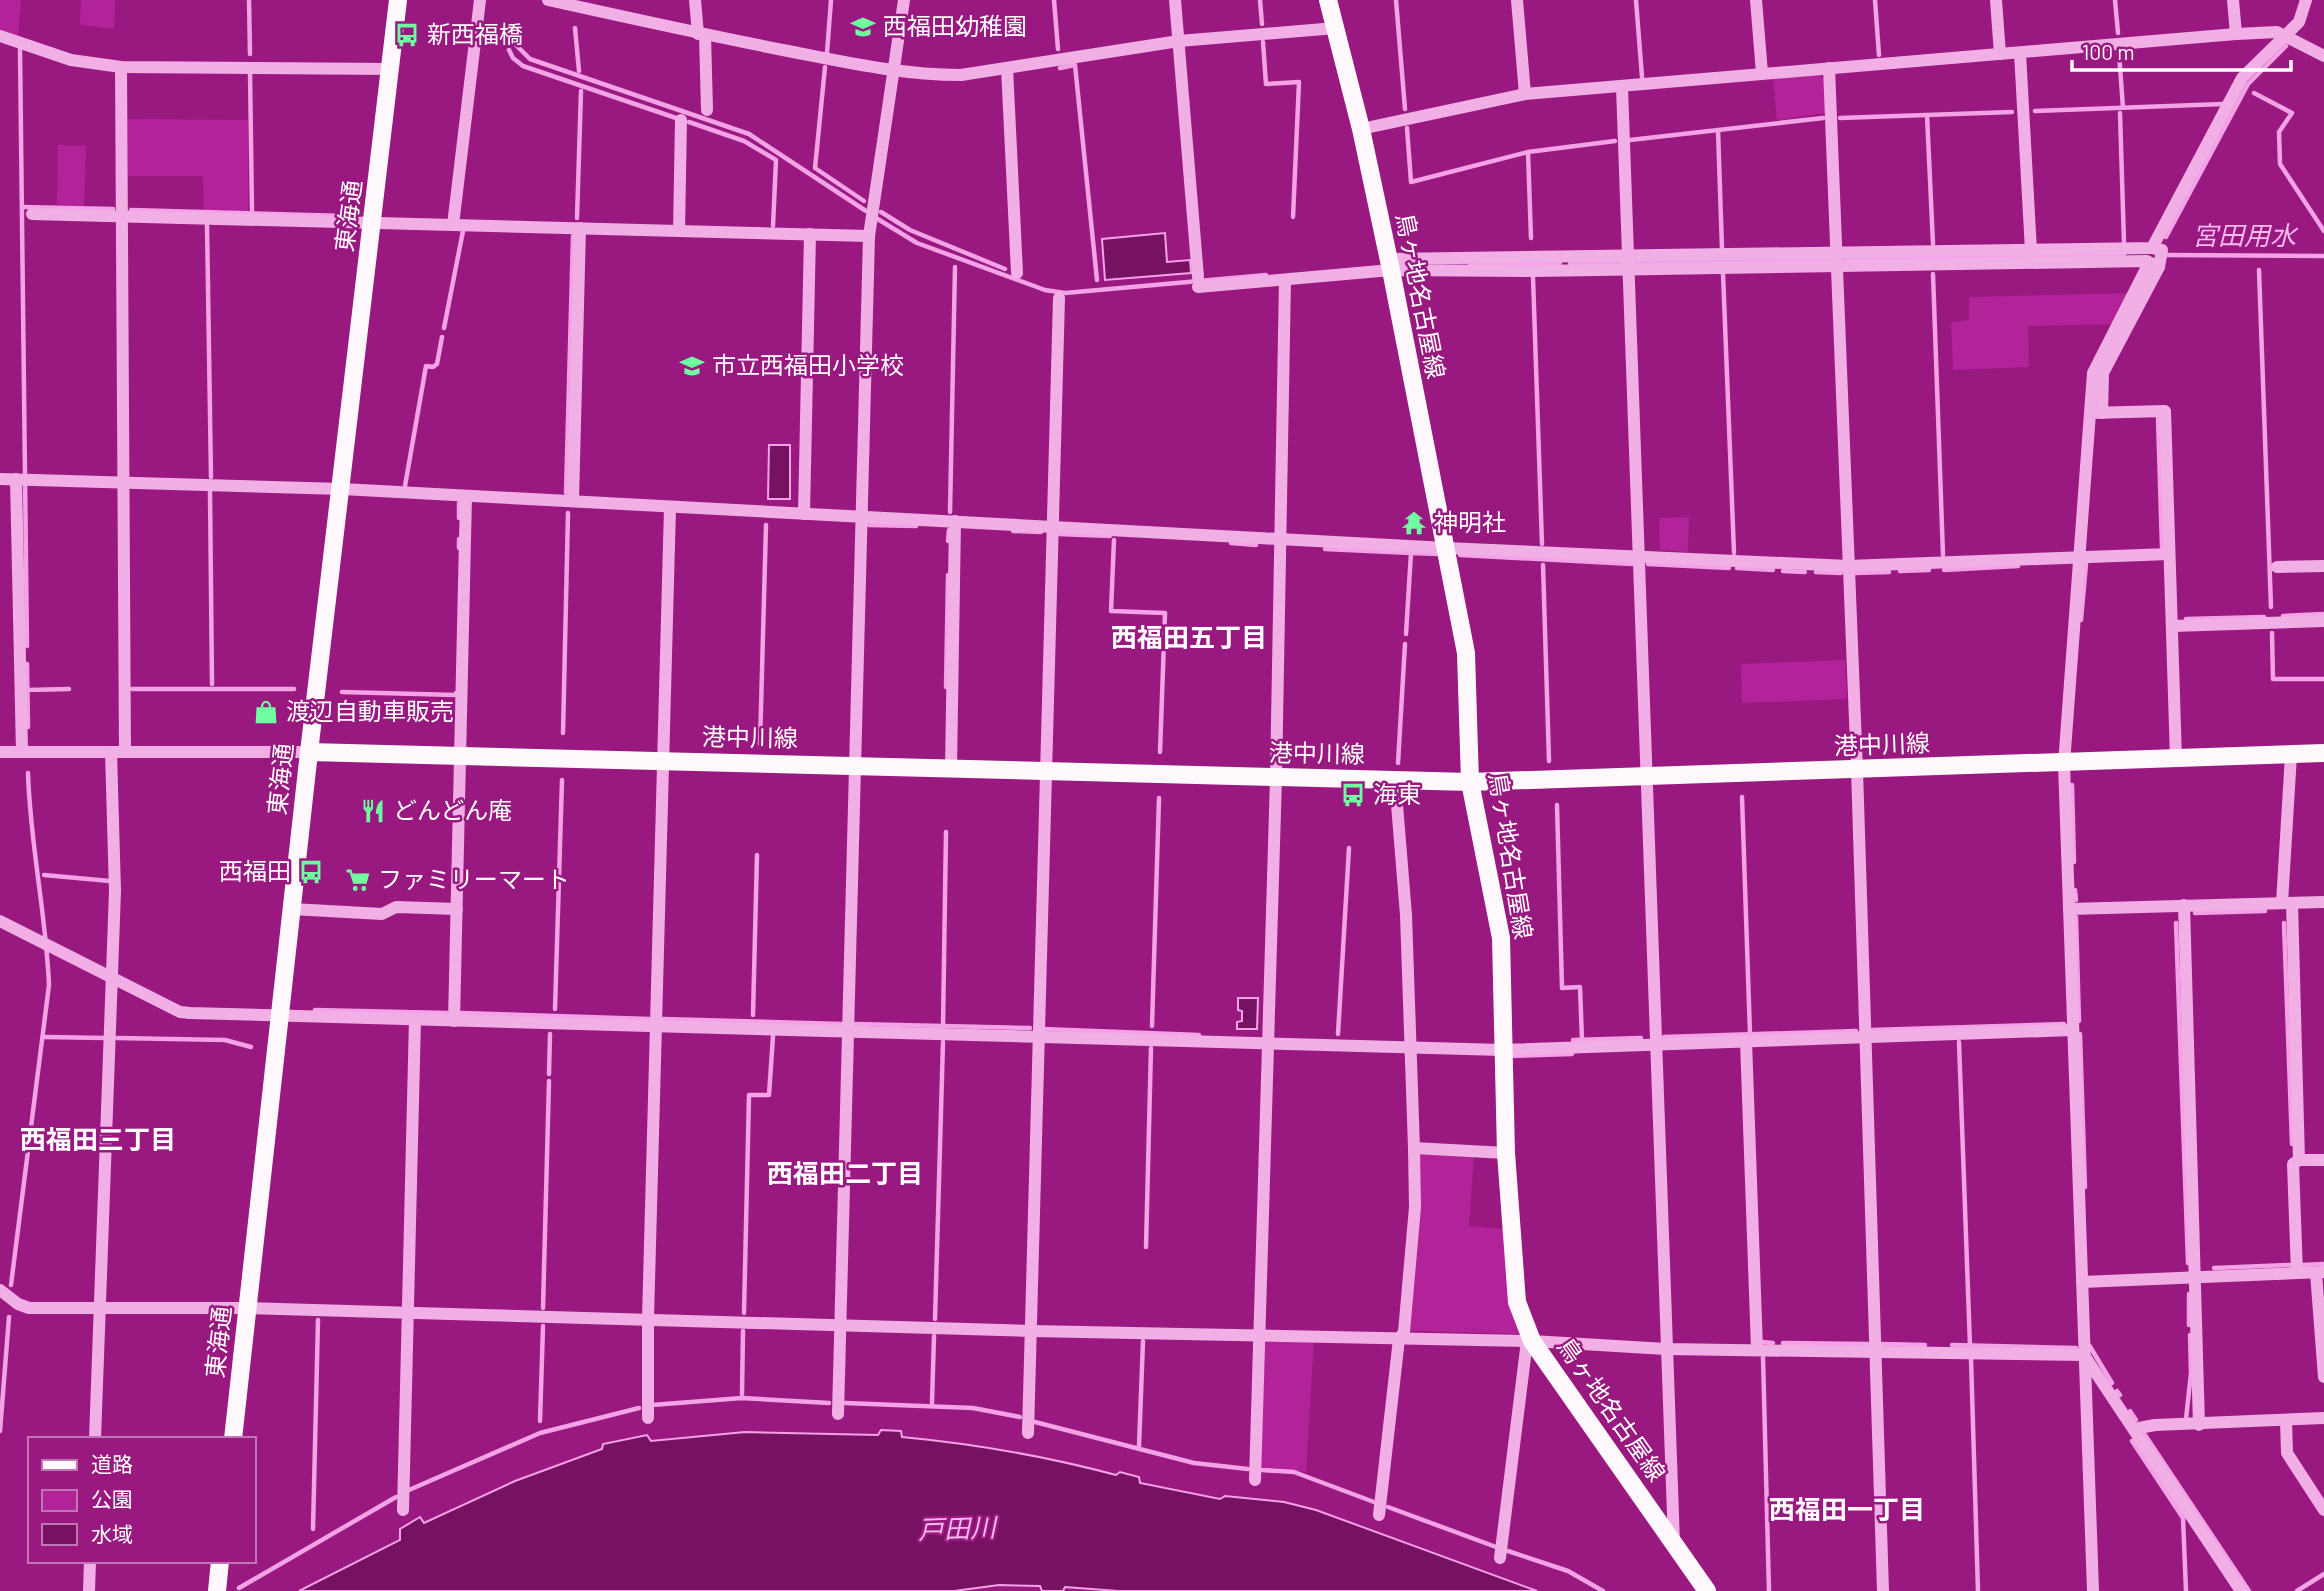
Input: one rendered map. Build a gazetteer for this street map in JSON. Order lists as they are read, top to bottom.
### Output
{
  "streets": {
    "main road": ["東海通", "鳥ヶ地名古屋線", "港中川線"]
  },
  "crossings": [
    ["東海通", "港中川線"],
    ["鳥ヶ地名古屋線", "港中川線"]
  ],
  "districts": [
    "西福田五丁目",
    "西福田三丁目",
    "西福田二丁目",
    "西福田一丁目"
  ],
  "water": ["宮田用水", "戸田川"],
  "places": {
    "school or university": ["西福田幼稚園", "市立西福田小学校"],
    "bus stop": ["新西福橋", "海東", "西福田"],
    "temple": ["神明社"],
    "shop": ["渡辺自動車販売"],
    "restaurant": ["どんどん庵"],
    "supermarket": ["ファミリーマート"]
  },
  "legend": ["道路", "公園", "水域"],
  "scale_bar": "100 m"
}
